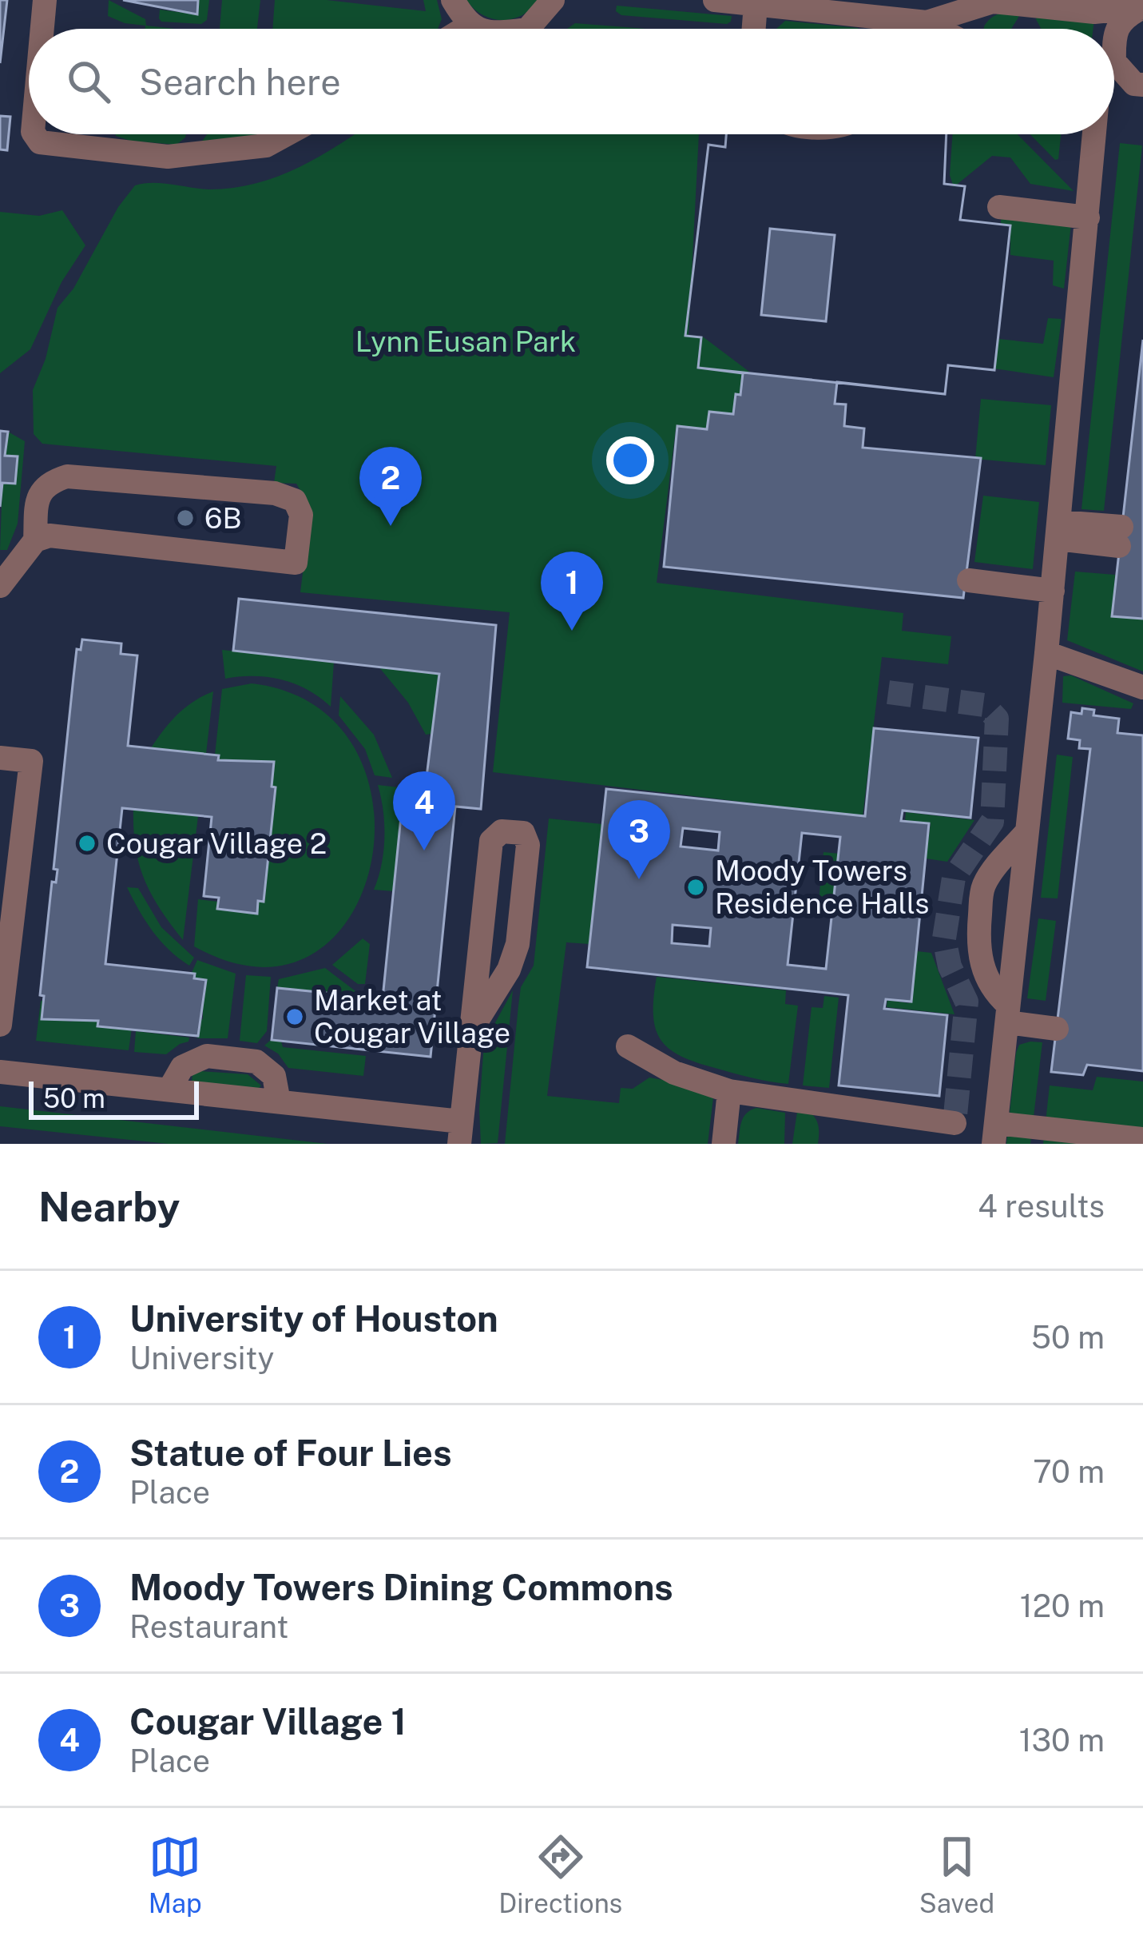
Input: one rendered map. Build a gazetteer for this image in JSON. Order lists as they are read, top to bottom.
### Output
{
  "parks": ["Lynn Eusan Park"],
  "places": [
    "6B",
    "Cougar Village 2",
    "Moody Towers Residence Halls",
    "Market at Cougar Village"
  ],
  "scale_bar": "50 m",
  "page": {
    "search": "Search here",
    "pins": [
      "2",
      "1",
      "4",
      "3"
    ],
    "scale": "50 m",
    "heading": ["Nearby", "4 results"],
    "list": [
      {
        "mark": "1",
        "name": "University of Houston",
        "note": "University",
        "value": "50 m"
      },
      {
        "mark": "2",
        "name": "Statue of Four Lies",
        "note": "Place",
        "value": "70 m"
      },
      {
        "mark": "3",
        "name": "Moody Towers Dining Commons",
        "note": "Restaurant",
        "value": "120 m"
      },
      {
        "mark": "4",
        "name": "Cougar Village 1",
        "note": "Place",
        "value": "130 m"
      }
    ],
    "nav": ["Map", "Directions", "Saved"]
  }
}
